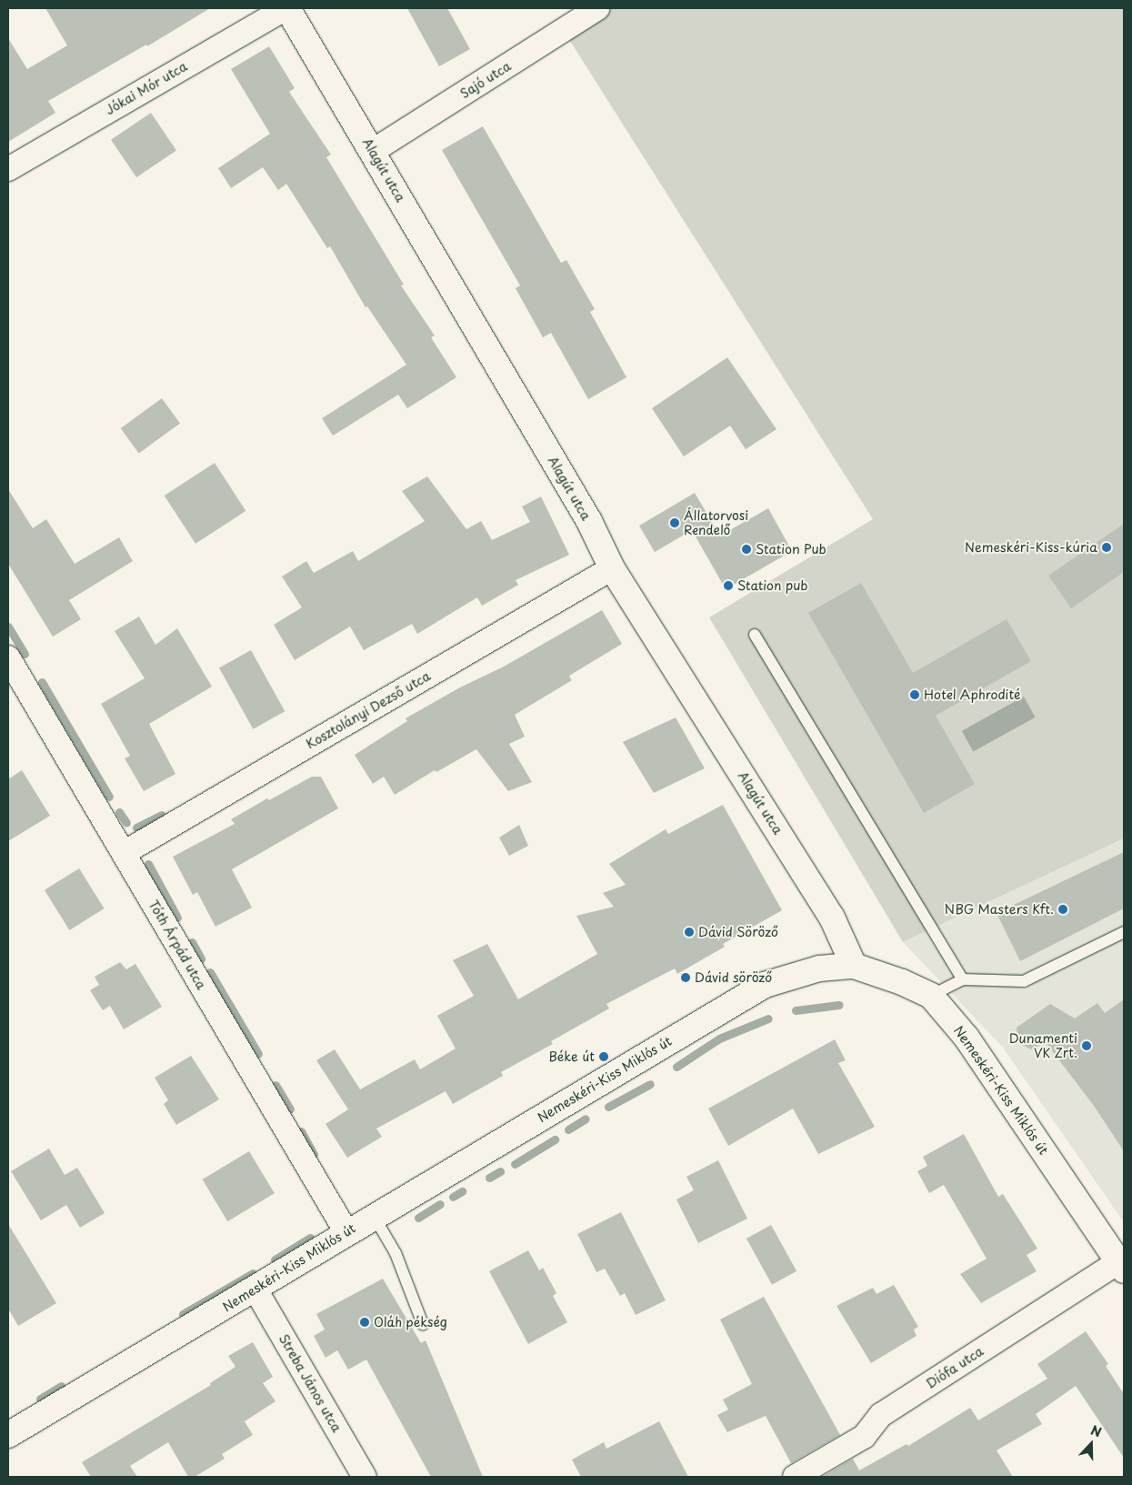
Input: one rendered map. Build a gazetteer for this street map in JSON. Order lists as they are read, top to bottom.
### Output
{
  "streets": {
    "street": [
      "Sajó utca",
      "Jókai Mór utca",
      "Alagút utca",
      "Kosztolányi Dezső utca",
      "Tóth Árpád utca",
      "Nemeskéri-Kiss Miklós út",
      "Diófa utca",
      "Streba János utca"
    ]
  },
  "crossings": [
    ["Sajó utca", "Alagút utca"],
    ["Jókai Mór utca", "Alagút utca"],
    ["Alagút utca", "Kosztolányi Dezső utca"],
    ["Alagút utca", "Nemeskéri-Kiss Miklós út"],
    ["Kosztolányi Dezső utca", "Tóth Árpád utca"],
    ["Tóth Árpád utca", "Nemeskéri-Kiss Miklós út"],
    ["Nemeskéri-Kiss Miklós út", "Diófa utca"],
    ["Nemeskéri-Kiss Miklós út", "Streba János utca"]
  ],
  "places": [
    "Állatorvosi Rendelő",
    "Nemeskéri-Kiss-kúria",
    "Station Pub",
    "Station pub",
    "Hotel Aphrodité",
    "NBG Masters Kft.",
    "Dávid Söröző",
    "Dávid söröző",
    "Dunamenti VK Zrt.",
    "Béke út",
    "Oláh pékség"
  ],
  "north": "top"
}
